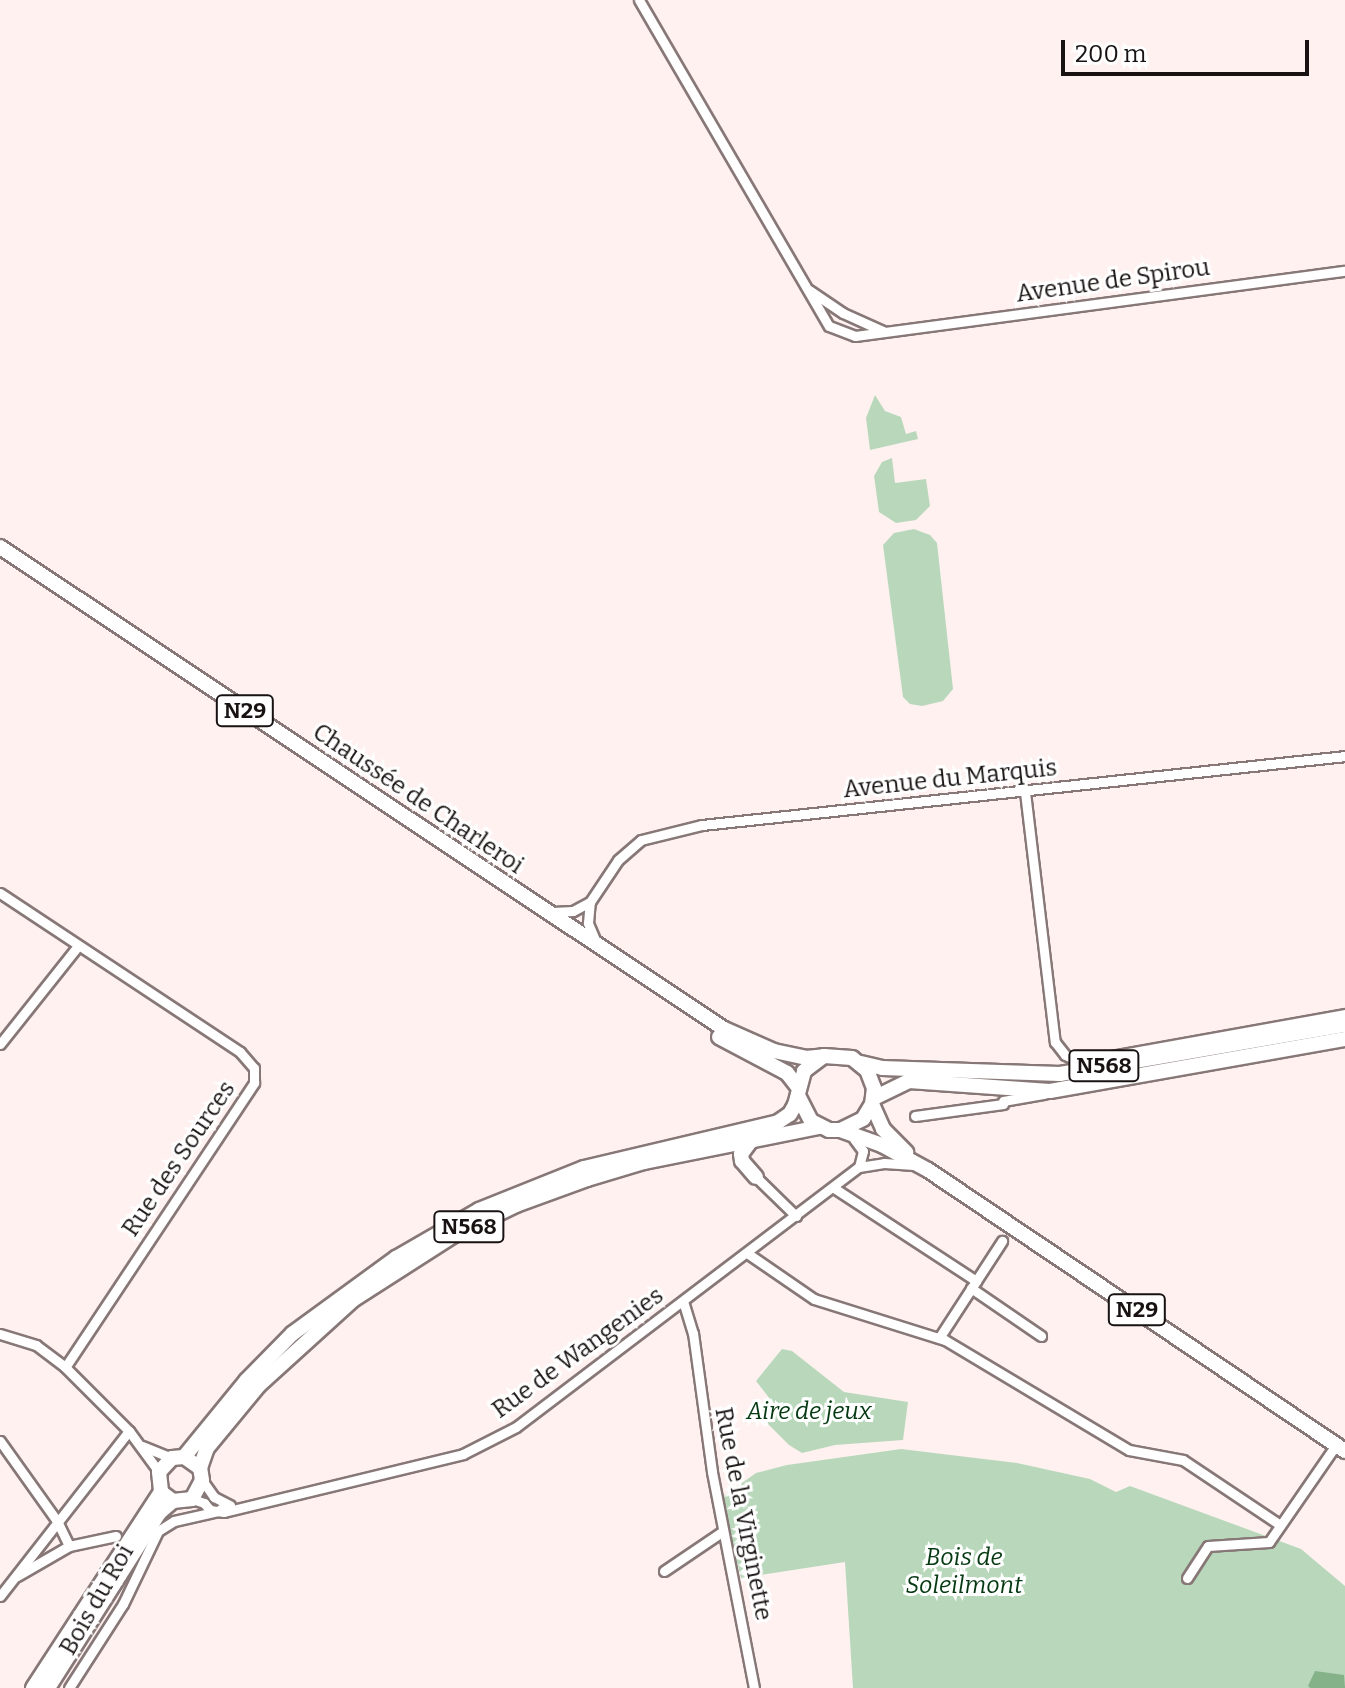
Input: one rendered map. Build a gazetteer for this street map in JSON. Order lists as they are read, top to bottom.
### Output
{
  "streets": {
    "main road": ["N29", "Chaussée de Charleroi", "N568"],
    "street": [
      "Avenue de Spirou",
      "Avenue du Marquis",
      "Rue des Sources",
      "Rue de Wangenies",
      "Rue de la Virginette",
      "Bois du Roi"
    ]
  },
  "crossings": [
    ["N29", "Chaussée de Charleroi"],
    ["N29", "N568"],
    ["Chaussée de Charleroi", "N568"],
    ["N568", "Rue de Wangenies"],
    ["Rue de Wangenies", "Rue de la Virginette"],
    ["Rue de Wangenies", "Bois du Roi"]
  ],
  "parks": ["Aire de jeux", "Bois de Soleilmont"],
  "scale_bar": "200 m"
}
